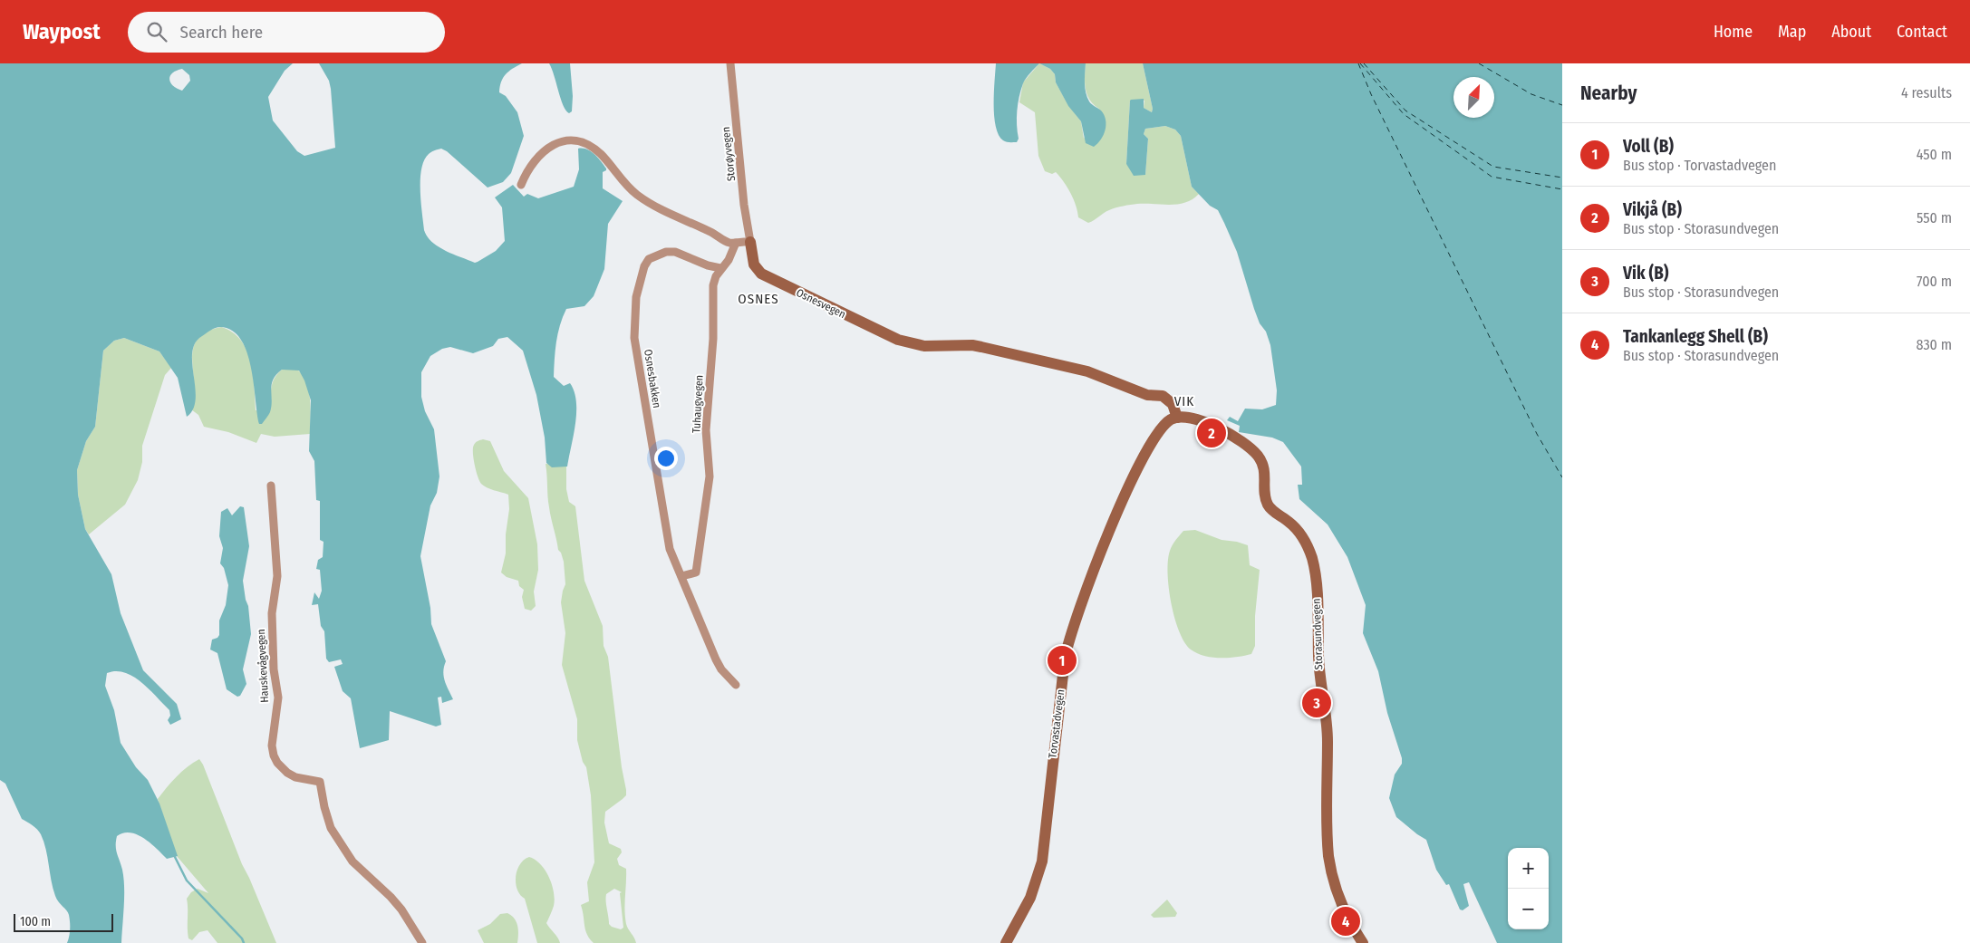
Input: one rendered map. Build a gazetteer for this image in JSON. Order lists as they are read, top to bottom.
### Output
{
  "streets": {
    "main road": ["Osnesvegen", "Storasundvegen", "Torvastadvegen"],
    "street": [
      "Storøyvegen",
      "Osnesbakken",
      "Tuhaugvegen",
      "Hauskevågvegen"
    ]
  },
  "crossings": [
    ["Storøyvegen", "Osnesvegen"],
    ["Osnesvegen", "Storasundvegen"],
    ["Osnesvegen", "Torvastadvegen"],
    ["Osnesbakken", "Tuhaugvegen"],
    ["Storasundvegen", "Torvastadvegen"]
  ],
  "districts": ["OSNES", "VIK"],
  "scale_bar": "100 m",
  "north": "top right",
  "page": {
    "header": "Waypost",
    "search": "Search here",
    "nav": [
      "Home",
      "Map",
      "About",
      "Contact"
    ],
    "heading": ["Nearby", "4 results"],
    "list": [
      {
        "mark": "1",
        "name": "Voll (B)",
        "note": "Bus stop · Torvastadvegen",
        "value": "450 m"
      },
      {
        "mark": "2",
        "name": "Vikjå (B)",
        "note": "Bus stop · Storasundvegen",
        "value": "550 m"
      },
      {
        "mark": "3",
        "name": "Vik (B)",
        "note": "Bus stop · Storasundvegen",
        "value": "700 m"
      },
      {
        "mark": "4",
        "name": "Tankanlegg Shell (B)",
        "note": "Bus stop · Storasundvegen",
        "value": "830 m"
      }
    ],
    "pins": [
      "2",
      "1",
      "3",
      "4"
    ],
    "map_buttons": ["+", "−"],
    "scale": "100 m"
  }
}
